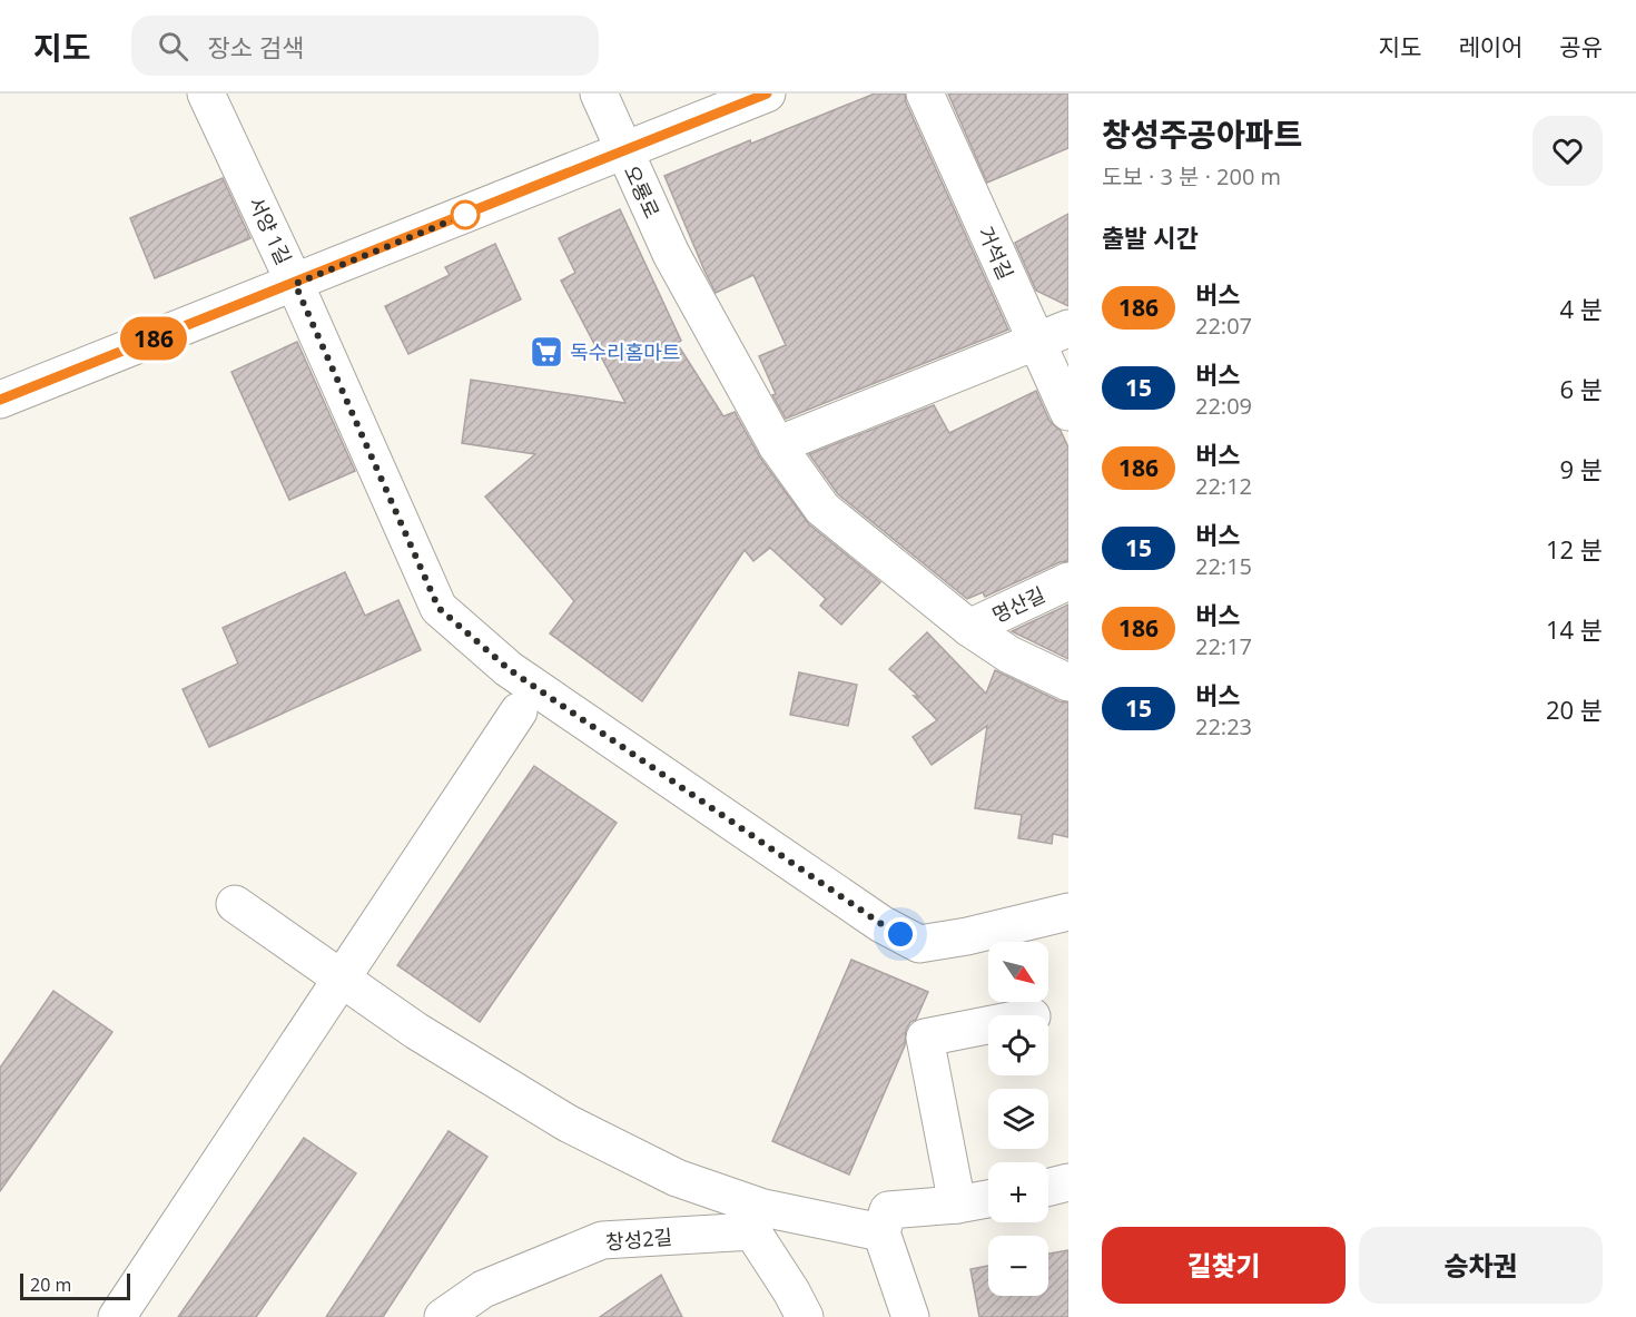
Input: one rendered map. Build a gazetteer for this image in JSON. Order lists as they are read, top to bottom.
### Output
{
  "streets": {
    "street": [
      "오룡로",
      "서양 1길",
      "거석길",
      "명산길",
      "창성2길"
    ]
  },
  "crossings": [
    ["오룡로", "명산길"]
  ],
  "places": {
    "supermarket": ["독수리홈마트"]
  },
  "lines": ["bus line 186"],
  "scale_bar": "20 m",
  "north": "bottom right",
  "page": {
    "header": "지도",
    "search": "장소 검색",
    "nav": ["지도", "레이어", "공유"],
    "on_map": "186",
    "heading": [
      ["창성주공아파트", "도보 · 3 분 · 200 m"],
      "출발 시간"
    ],
    "list": [
      {
        "mark": "186",
        "name": "버스",
        "note": "22:07",
        "value": "4 분"
      },
      {
        "mark": "15",
        "name": "버스",
        "note": "22:09",
        "value": "6 분"
      },
      {
        "mark": "186",
        "name": "버스",
        "note": "22:12",
        "value": "9 분"
      },
      {
        "mark": "15",
        "name": "버스",
        "note": "22:15",
        "value": "12 분"
      },
      {
        "mark": "186",
        "name": "버스",
        "note": "22:17",
        "value": "14 분"
      },
      {
        "mark": "15",
        "name": "버스",
        "note": "22:23",
        "value": "20 분"
      }
    ],
    "map_buttons": ["+", "−"],
    "buttons": ["길찾기", "승차권"],
    "scale": "20 m"
  }
}
